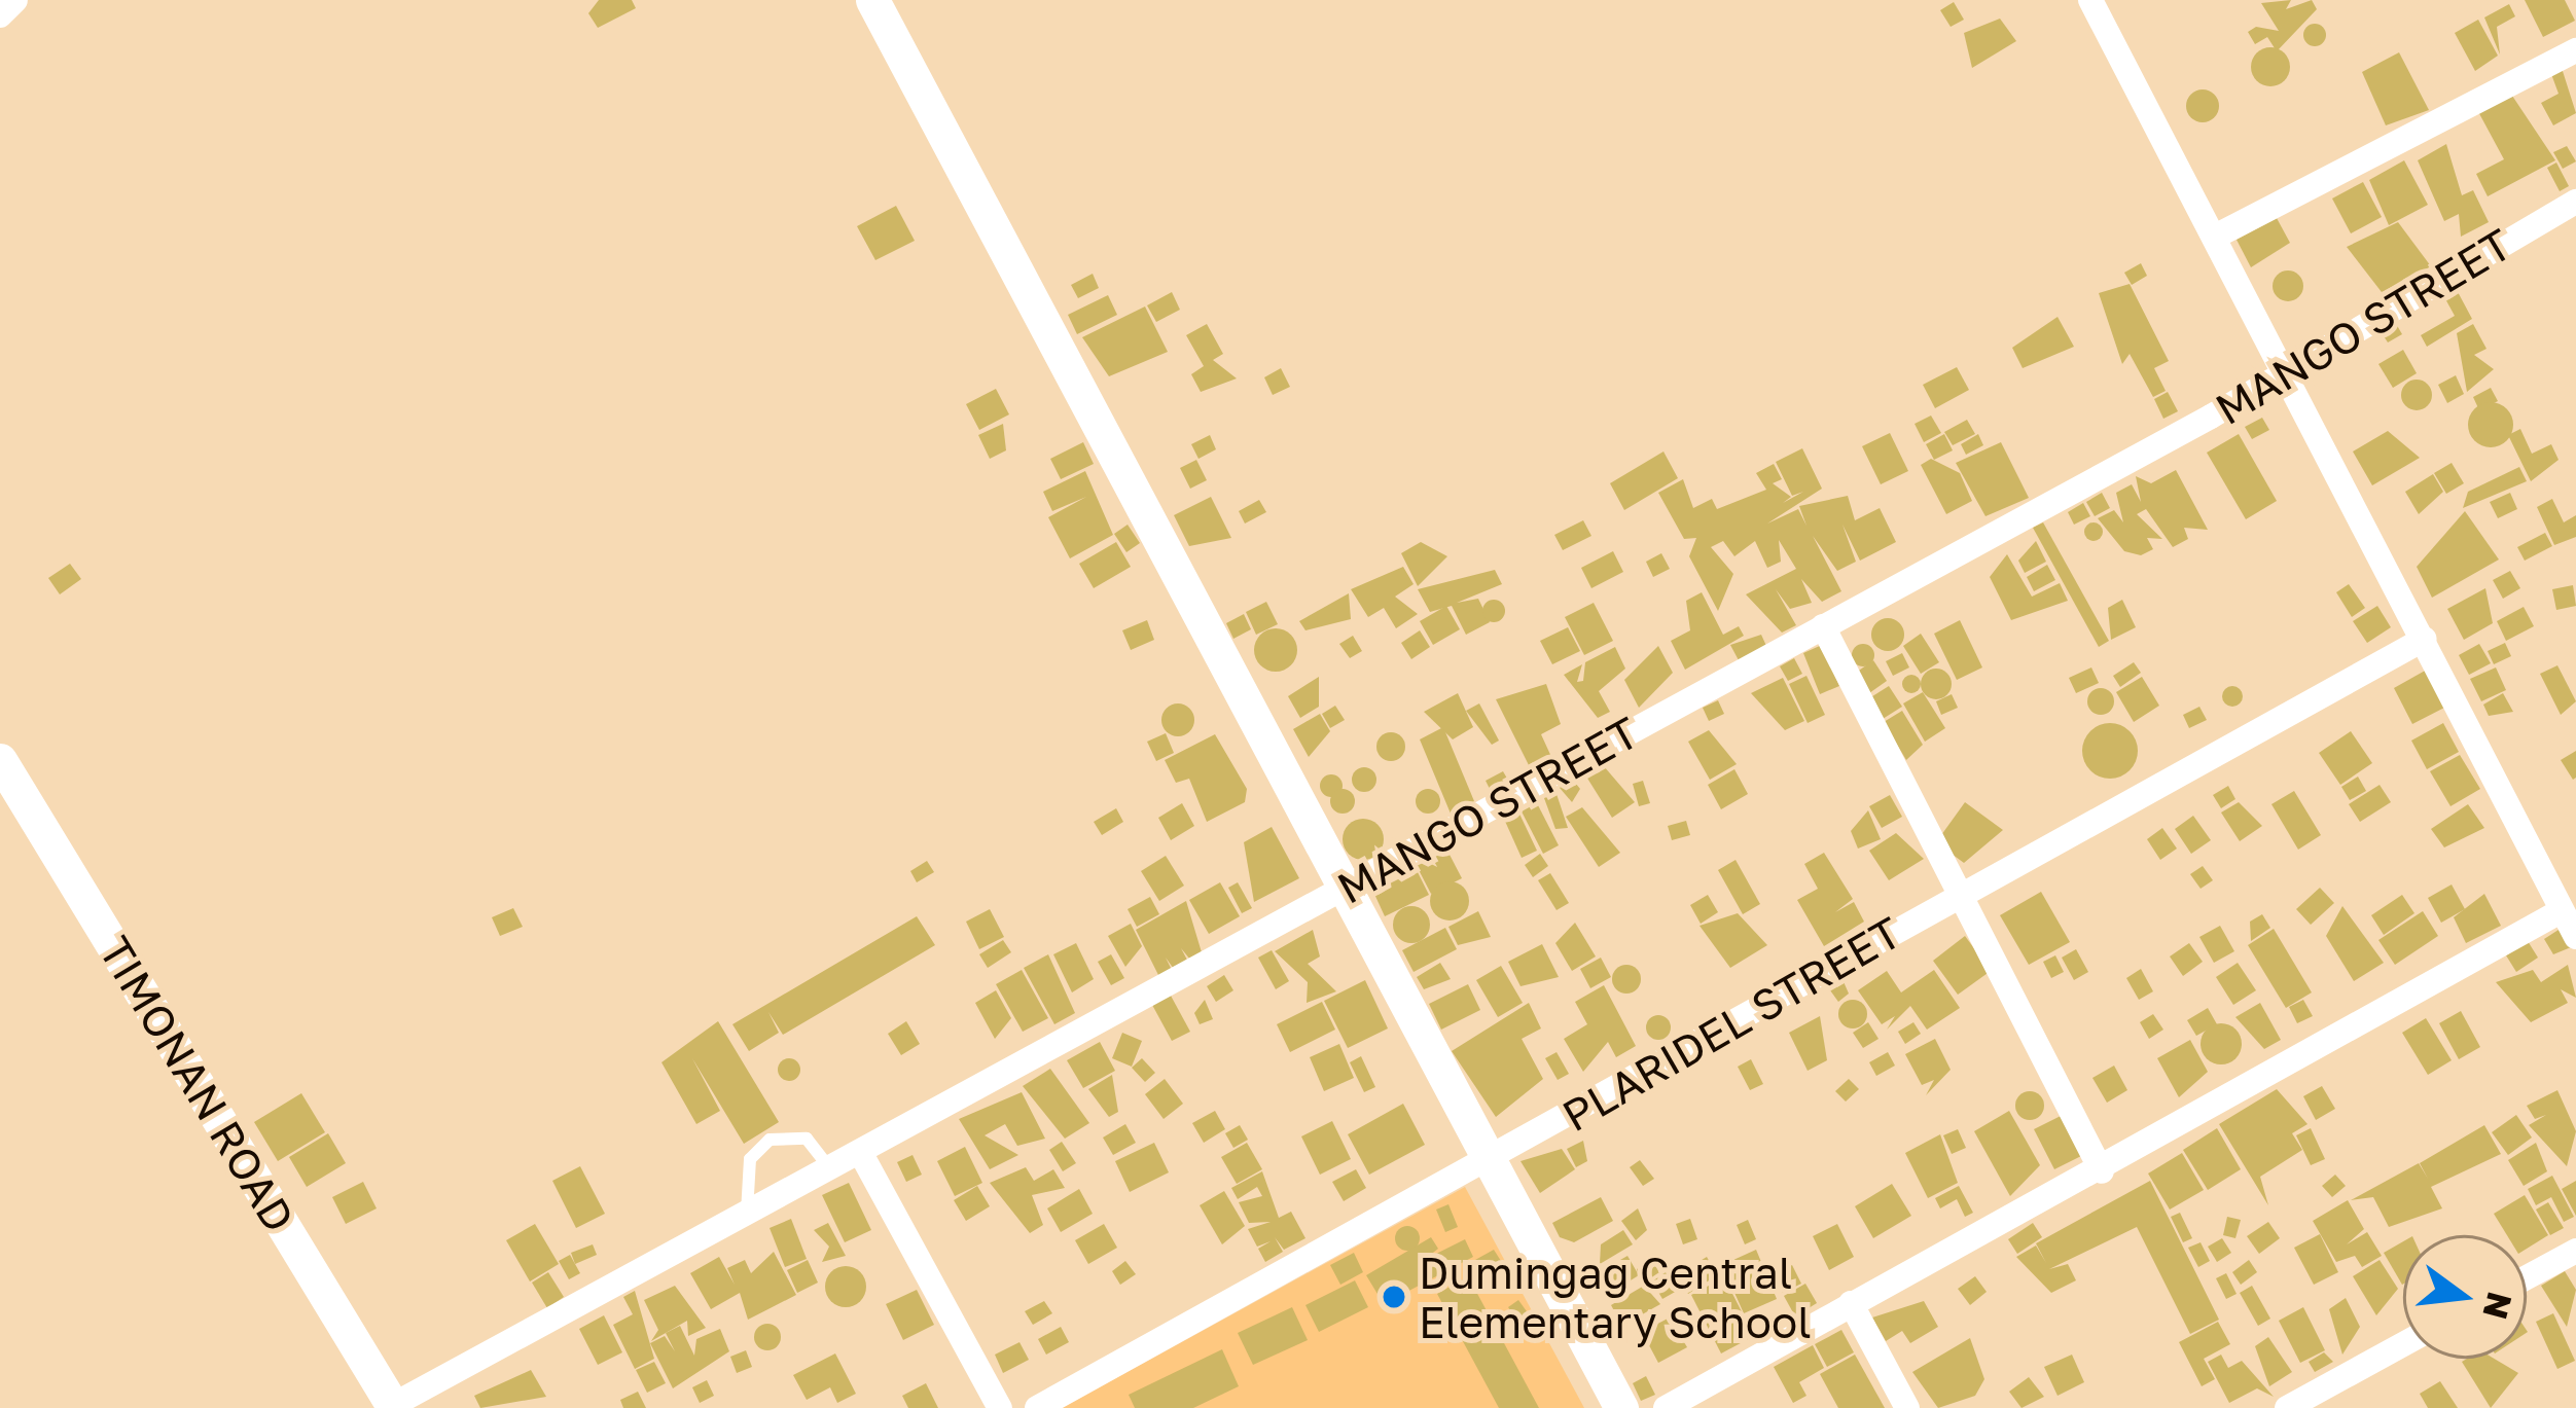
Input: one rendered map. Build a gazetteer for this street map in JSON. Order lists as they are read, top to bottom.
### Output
{
  "streets": {
    "main road": ["TIMONAN ROAD"],
    "street": ["MANGO STREET", "PLARIDEL STREET"]
  },
  "crossings": [
    ["MANGO STREET", "TIMONAN ROAD"]
  ],
  "places": ["Dumingag Central Elementary School"],
  "north": "right"
}
